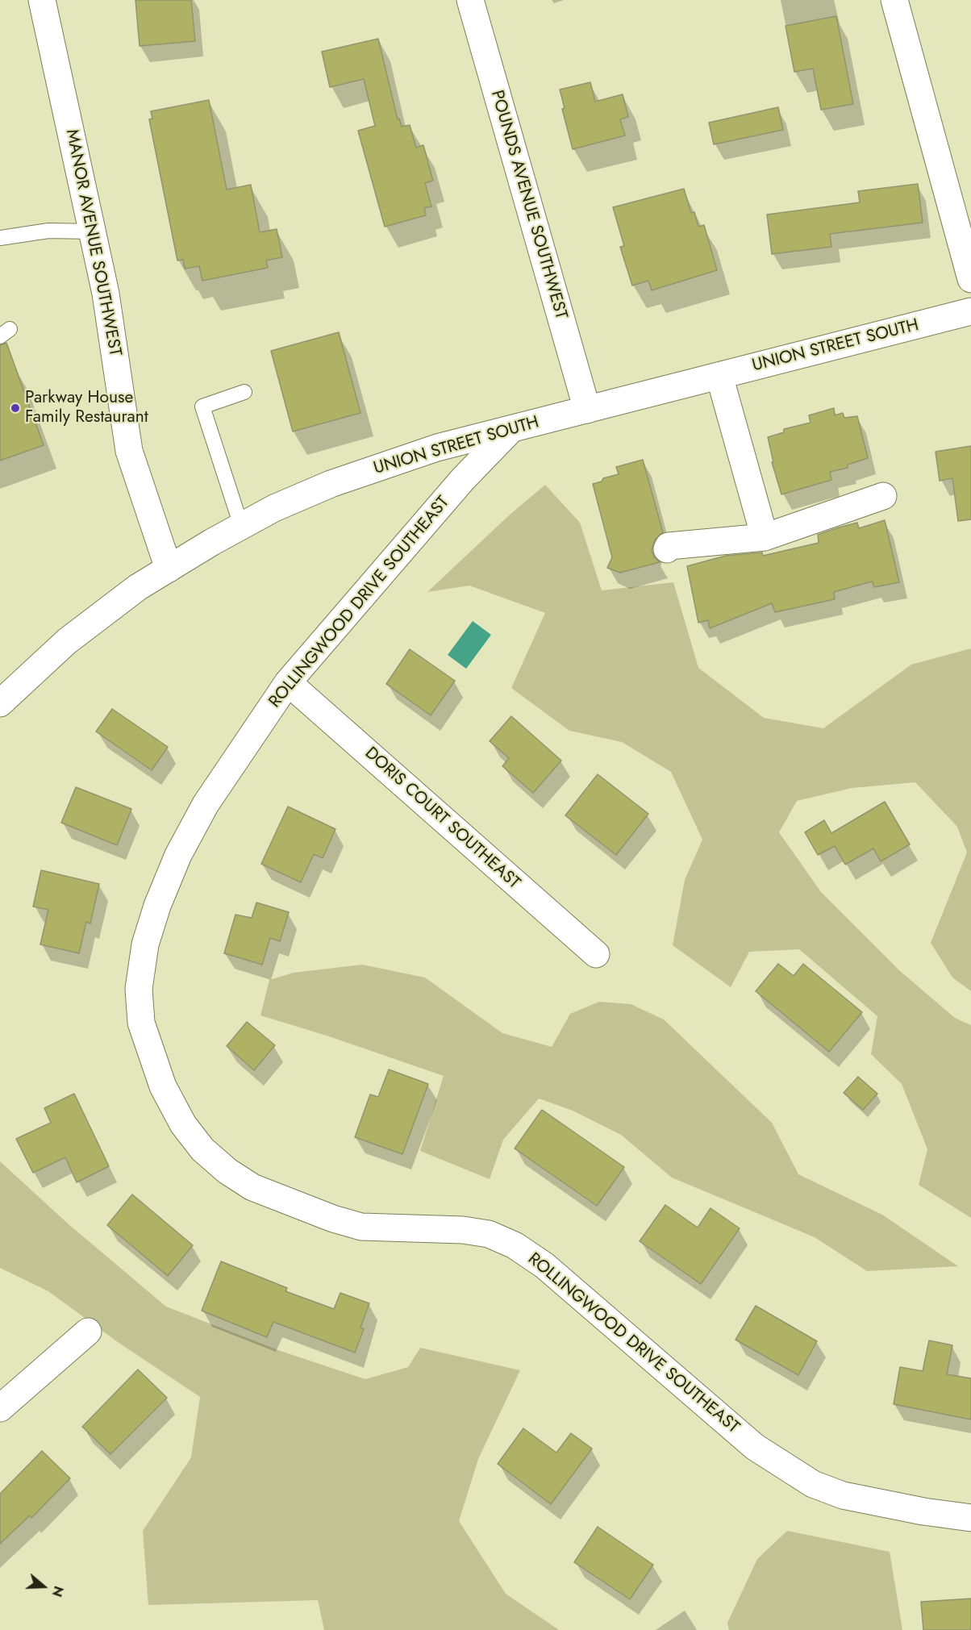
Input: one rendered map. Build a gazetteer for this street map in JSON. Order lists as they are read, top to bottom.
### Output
{
  "streets": {
    "street": [
      "POUNDS AVENUE SOUTHWEST",
      "MANOR AVENUE SOUTHWEST",
      "UNION STREET SOUTH",
      "ROLLINGWOOD DRIVE SOUTHEAST",
      "DORIS COURT SOUTHEAST"
    ]
  },
  "crossings": [
    ["POUNDS AVENUE SOUTHWEST", "UNION STREET SOUTH"],
    ["MANOR AVENUE SOUTHWEST", "UNION STREET SOUTH"],
    ["UNION STREET SOUTH", "ROLLINGWOOD DRIVE SOUTHEAST"],
    ["ROLLINGWOOD DRIVE SOUTHEAST", "DORIS COURT SOUTHEAST"]
  ],
  "places": ["Parkway House Family Restaurant"],
  "north": "right"
}
